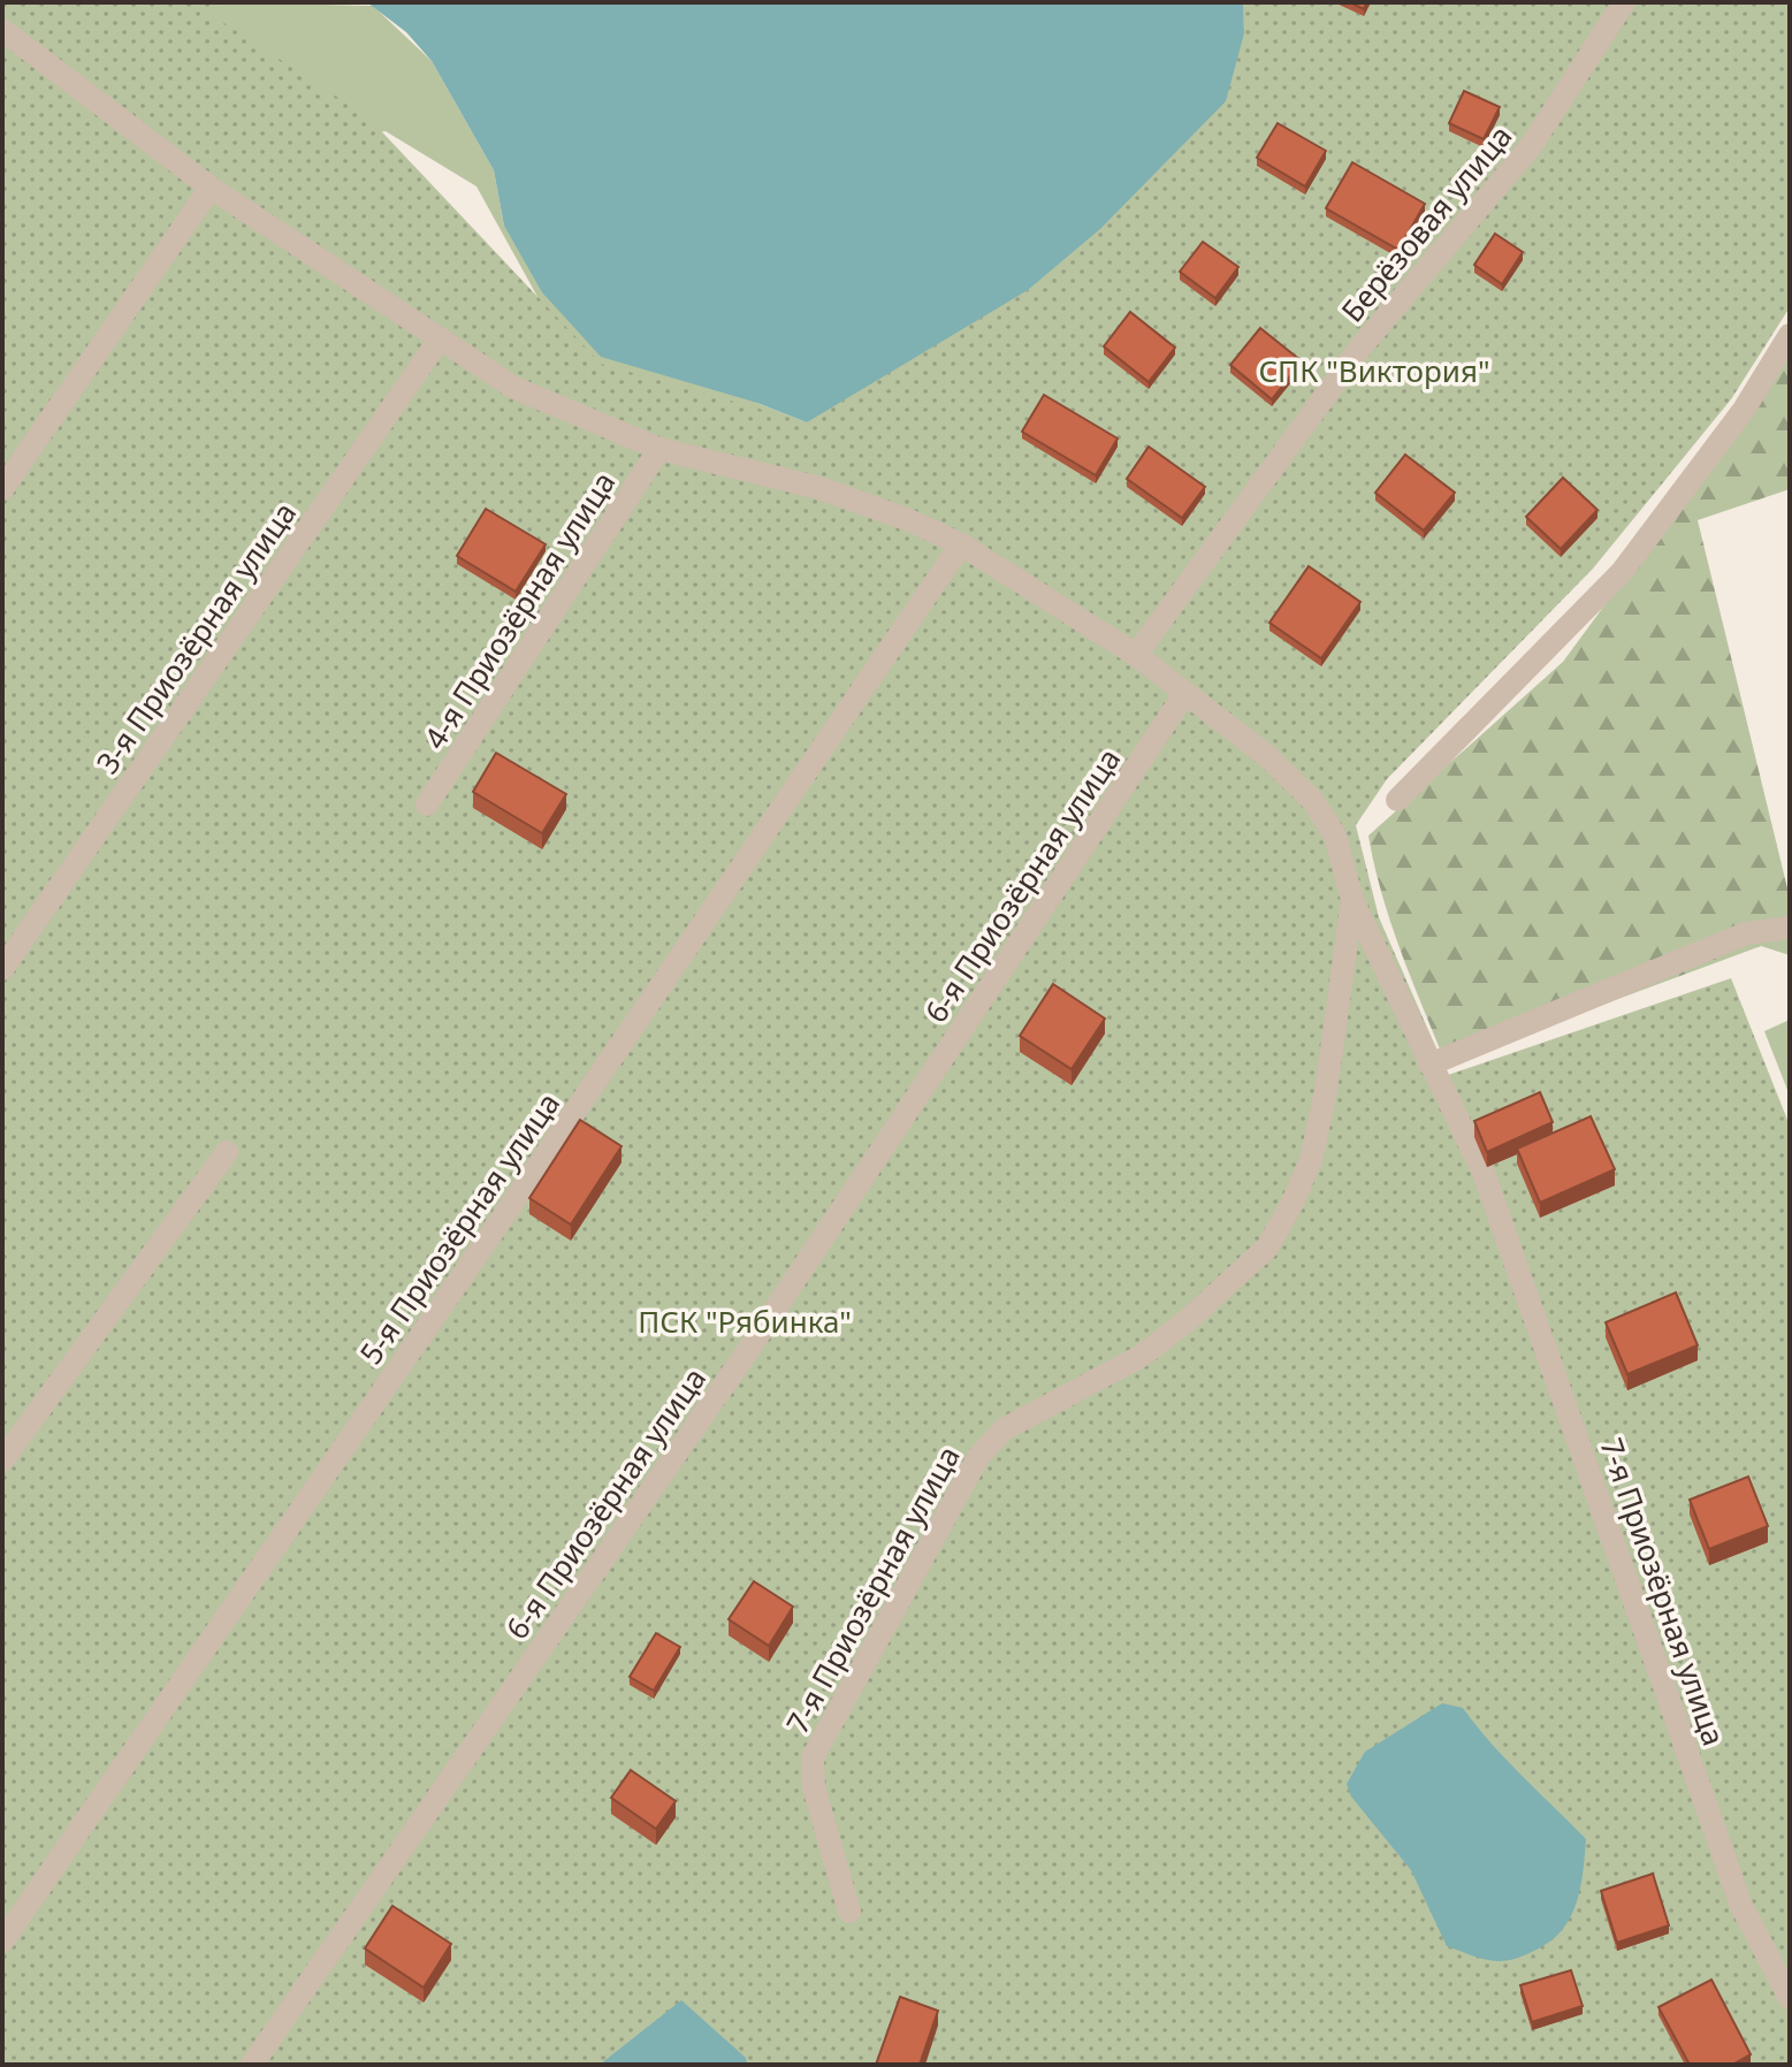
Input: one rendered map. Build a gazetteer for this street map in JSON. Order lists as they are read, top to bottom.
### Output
{
  "streets": {
    "street": [
      "Берёзовая улица",
      "4-я Приозёрная улица",
      "3-я Приозёрная улица",
      "6-я Приозёрная улица",
      "5-я Приозёрная улица",
      "7-я Приозёрная улица"
    ]
  },
  "crossings": [
    ["Берёзовая улица", "7-я Приозёрная улица"],
    ["4-я Приозёрная улица", "7-я Приозёрная улица"],
    ["3-я Приозёрная улица", "7-я Приозёрная улица"],
    ["6-я Приозёрная улица", "7-я Приозёрная улица"],
    ["5-я Приозёрная улица", "7-я Приозёрная улица"]
  ],
  "parks": ["СПК \"Виктория\"", "ПСК \"Рябинка\""]
}
